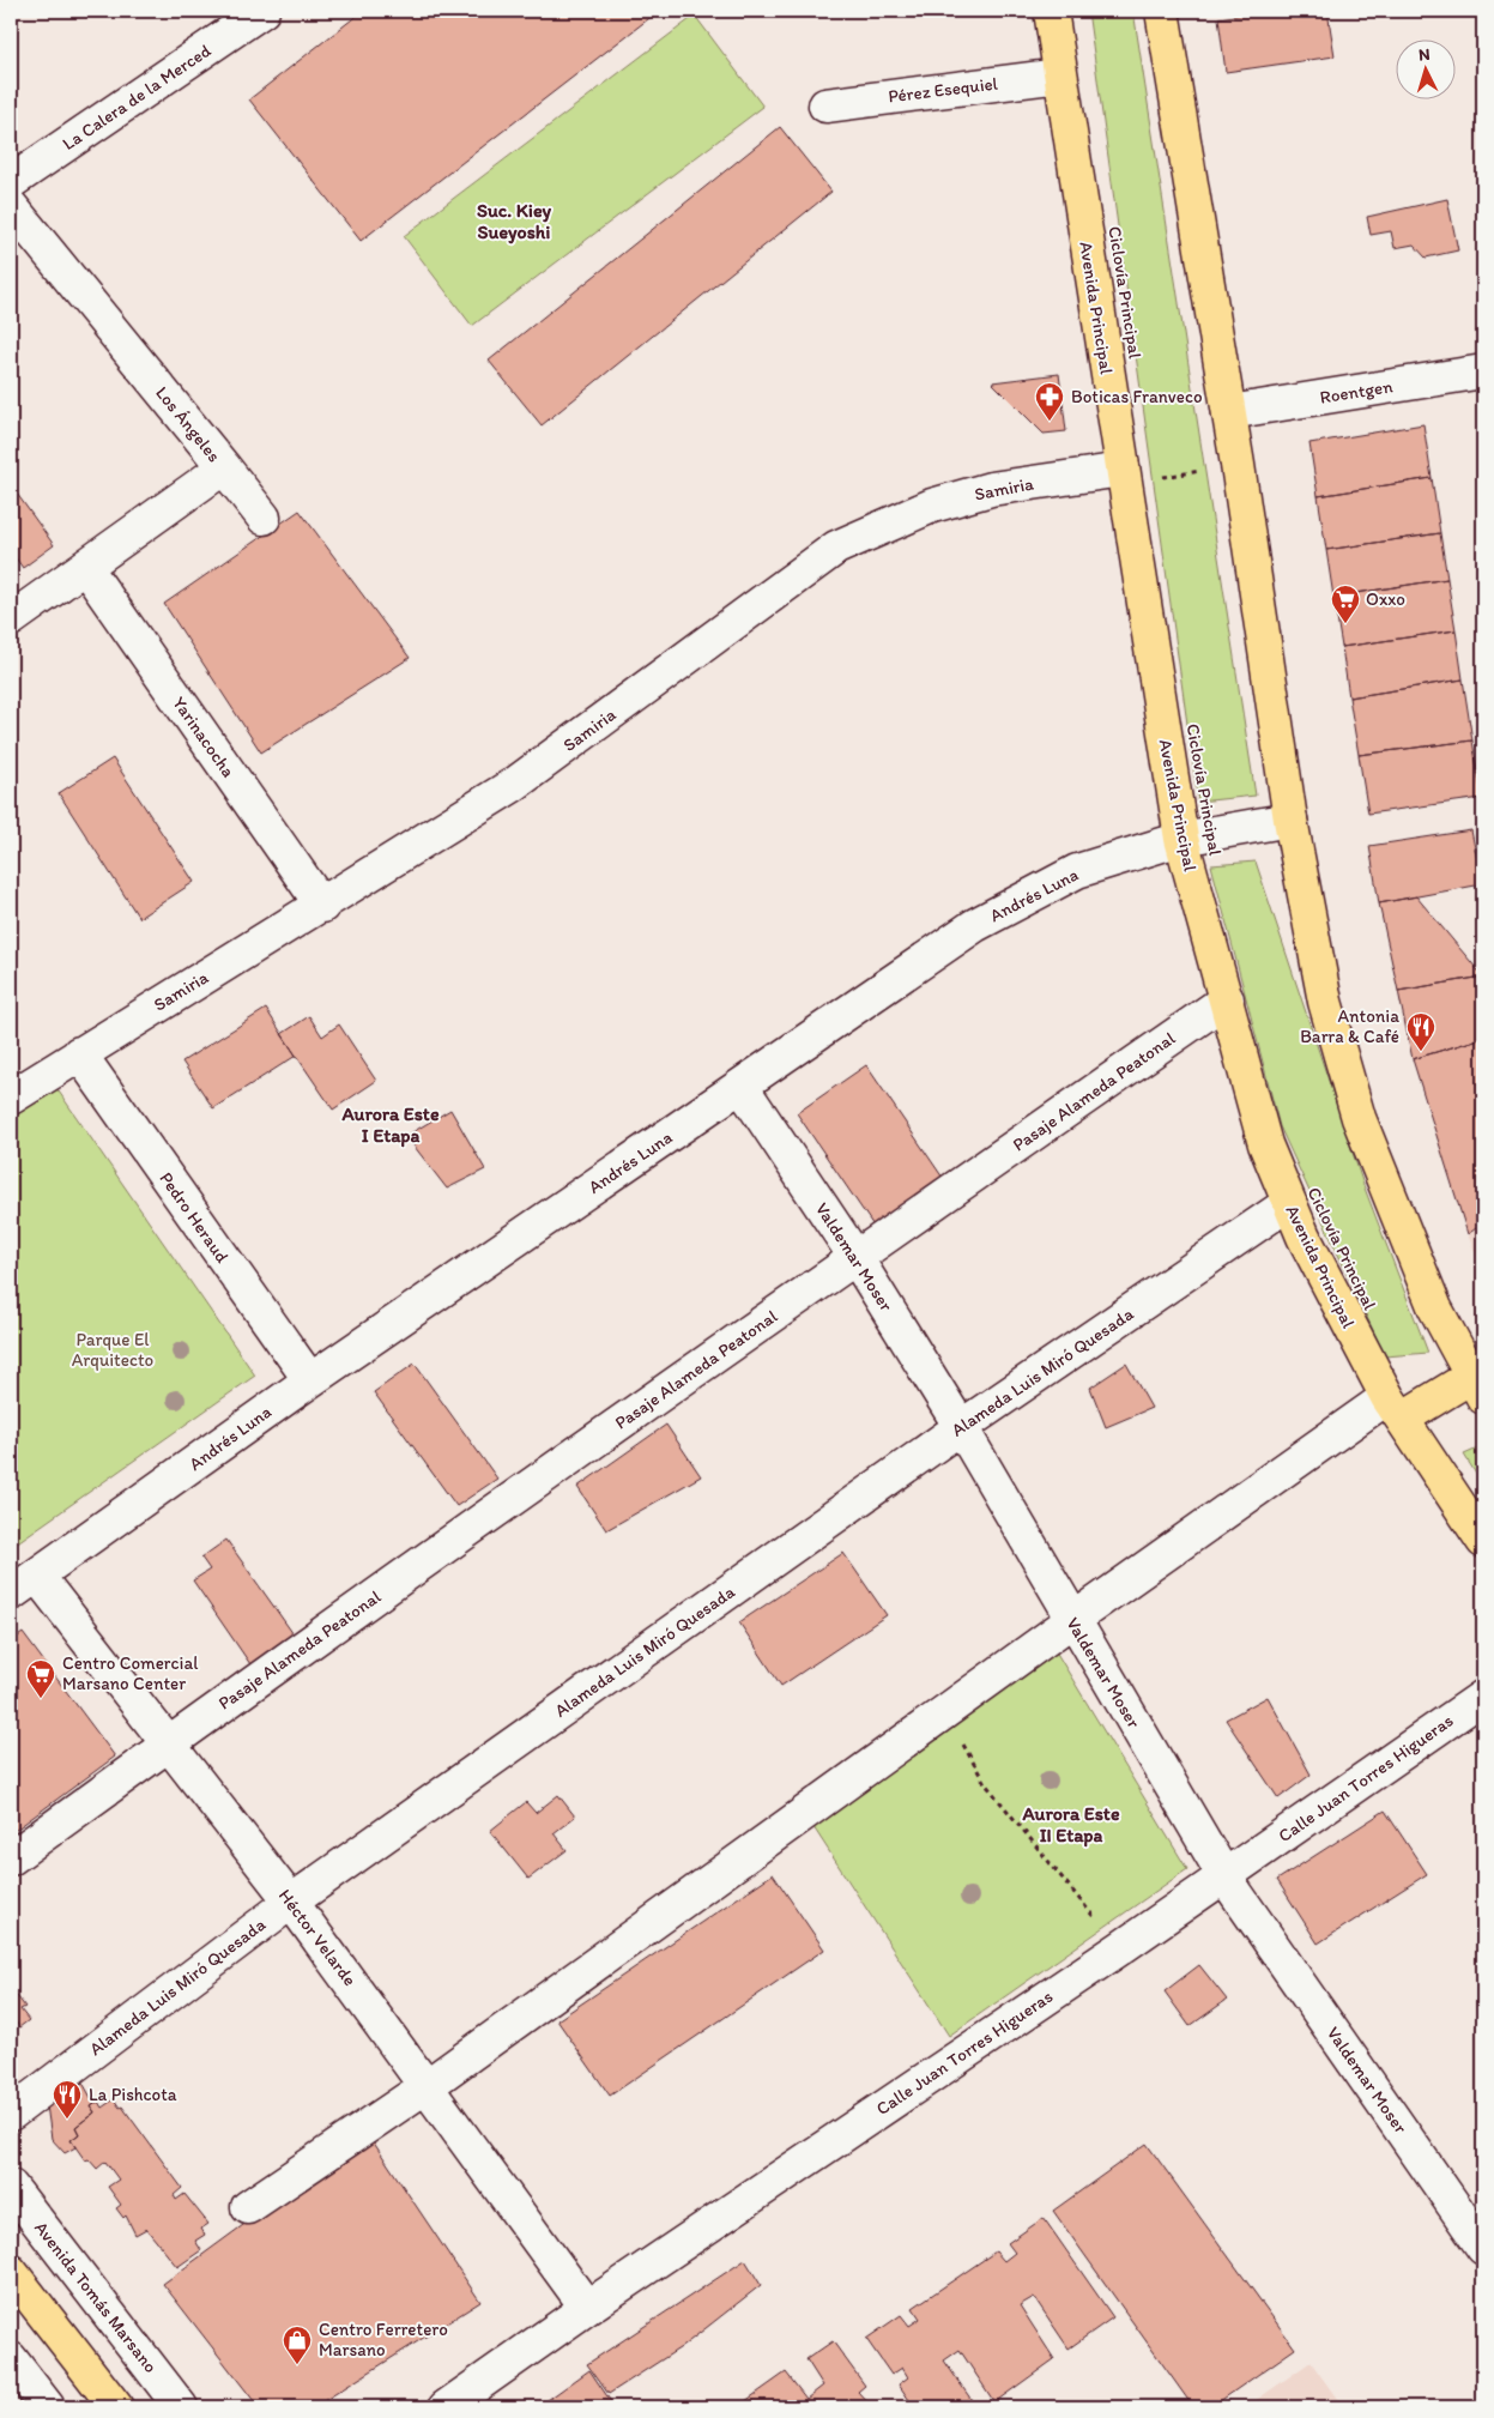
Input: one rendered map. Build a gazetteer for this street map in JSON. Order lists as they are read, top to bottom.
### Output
{
  "streets": {
    "main road": ["Avenida Principal"],
    "street": [
      "Pérez Esequiel",
      "La Calera de la Merced",
      "Roentgen",
      "Los Ángeles",
      "Samiria",
      "Yarinacocha",
      "Andrés Luna",
      "Pasaje Alameda Peatonal",
      "Pedro Heraud",
      "Valdemar Moser",
      "Alameda Luis Miró Quesada",
      "Calle Juan Torres Higueras",
      "Héctor Velarde",
      "Avenida Tomás Marsano"
    ]
  },
  "crossings": [
    ["Pérez Esequiel", "Avenida Principal"],
    ["Avenida Principal", "Samiria"],
    ["Avenida Principal", "Andrés Luna"],
    ["Avenida Principal", "Pasaje Alameda Peatonal"],
    ["Avenida Principal", "Alameda Luis Miró Quesada"],
    ["Los Ángeles", "Yarinacocha"],
    ["Samiria", "Yarinacocha"],
    ["Samiria", "Pedro Heraud"],
    ["Andrés Luna", "Pedro Heraud"],
    ["Andrés Luna", "Valdemar Moser"],
    ["Andrés Luna", "Héctor Velarde"],
    ["Pasaje Alameda Peatonal", "Valdemar Moser"],
    ["Pasaje Alameda Peatonal", "Héctor Velarde"],
    ["Valdemar Moser", "Alameda Luis Miró Quesada"],
    ["Valdemar Moser", "Calle Juan Torres Higueras"],
    ["Alameda Luis Miró Quesada", "Héctor Velarde"],
    ["Calle Juan Torres Higueras", "Héctor Velarde"]
  ],
  "districts": ["Suc. Kiey Sueyoshi", "Aurora Este I Etapa", "Aurora Este II Etapa"],
  "parks": ["Parque El Arquitecto"],
  "places": {
    "pharmacy": ["Boticas Franveco"],
    "supermarket": ["Oxxo", "Centro Comercial Marsano Center"],
    "restaurant": ["Antonia Barra & Café", "La Pishcota"],
    "shop": ["Centro Ferretero Marsano"]
  },
  "north": "top"
}
